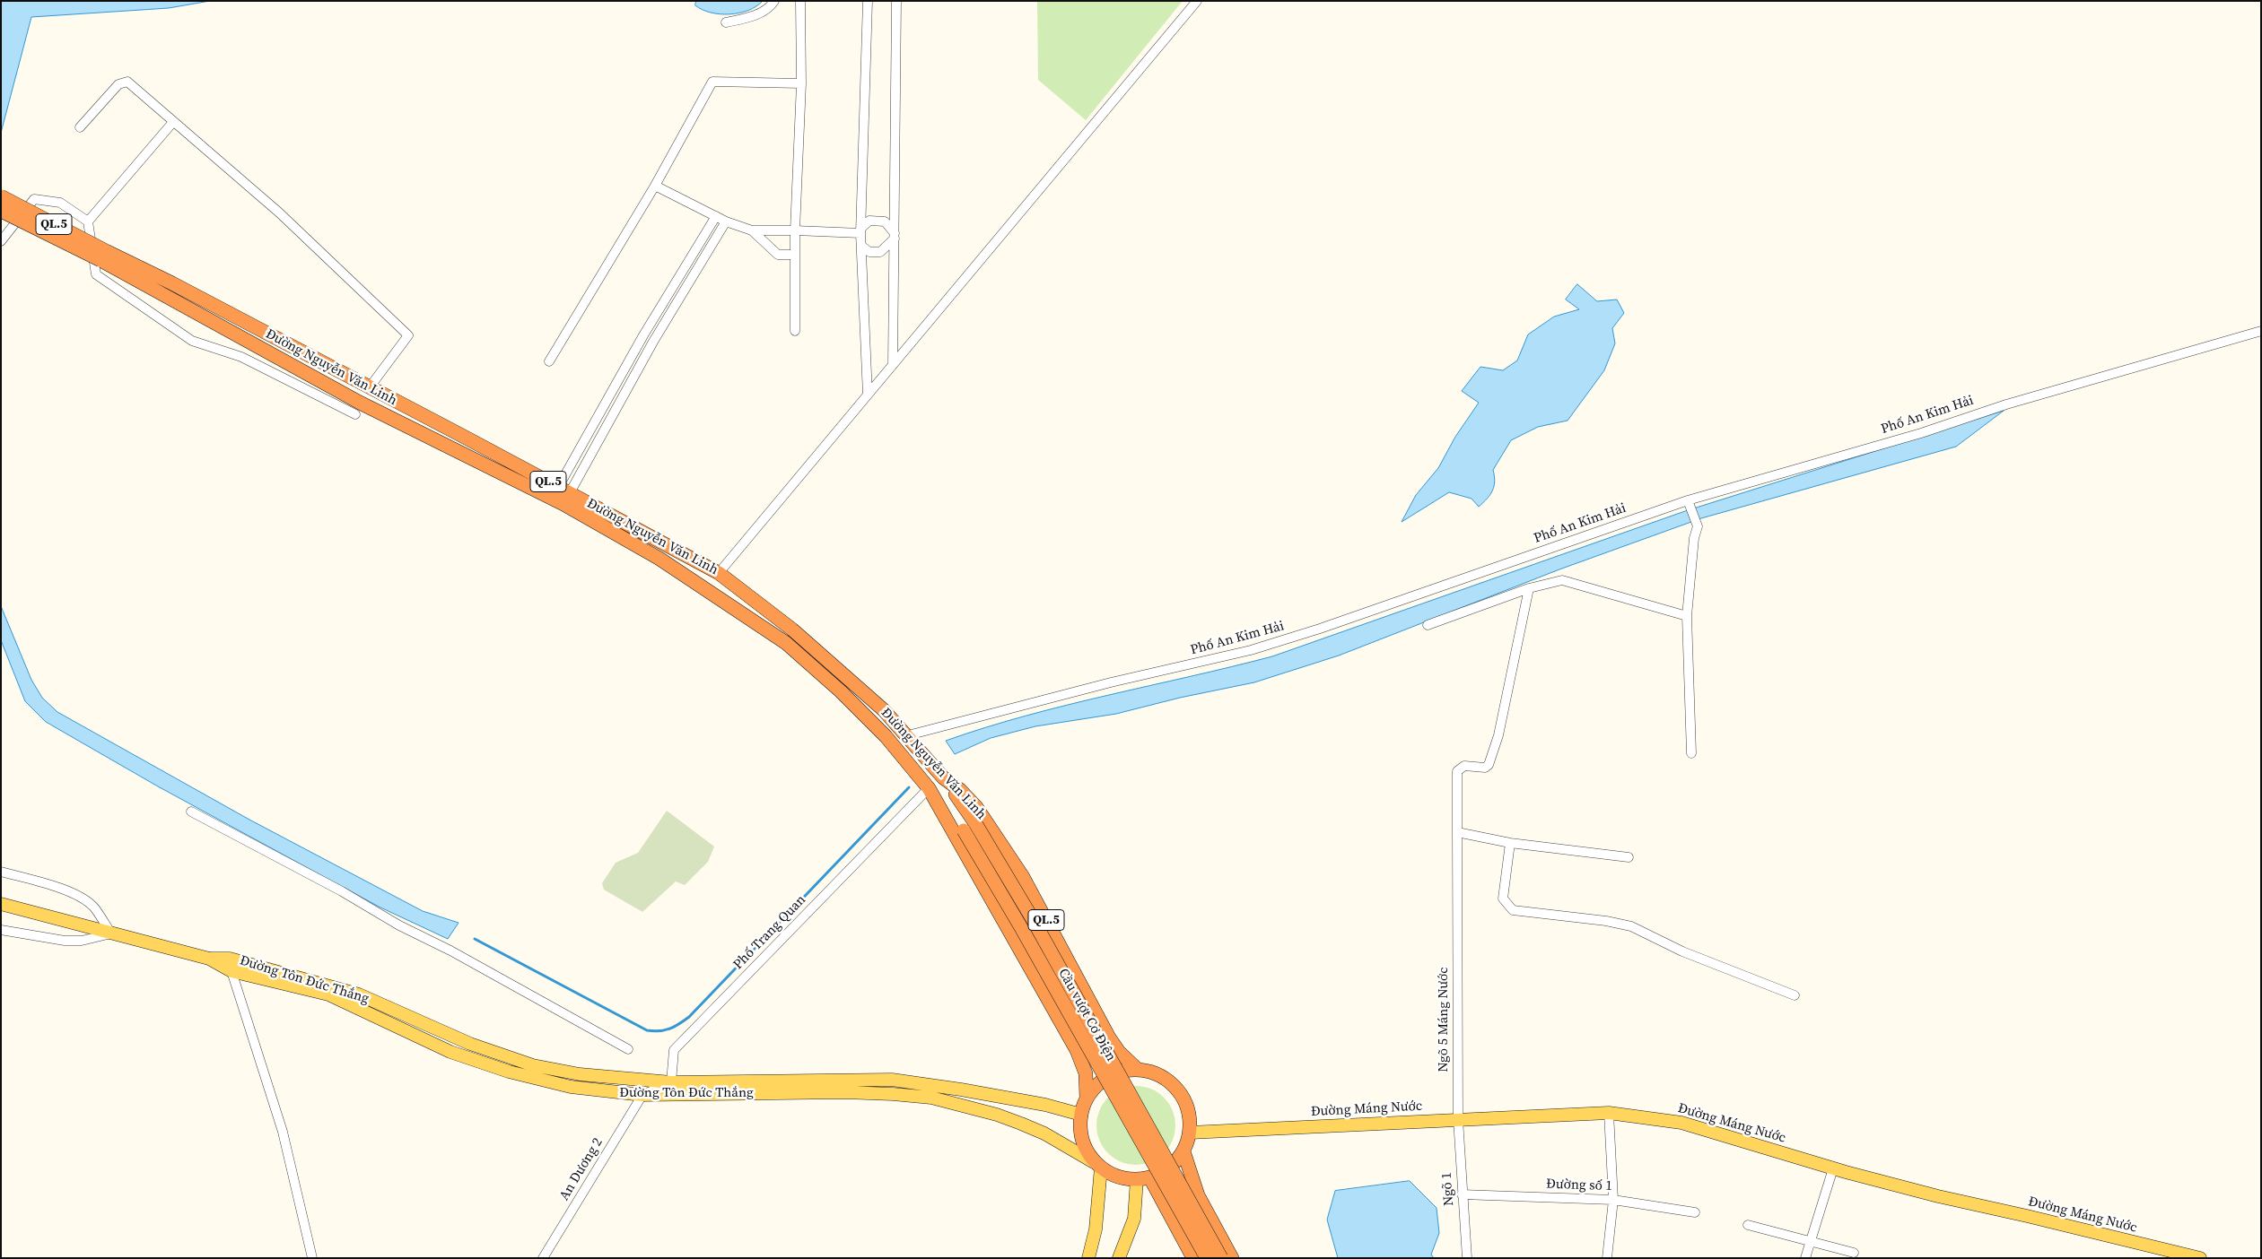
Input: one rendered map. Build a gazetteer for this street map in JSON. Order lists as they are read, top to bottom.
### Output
{
  "streets": {
    "highway": ["QL.5", "Đường Nguyễn Văn Linh", "Cầu vượt Cơ Điện"],
    "main road": ["Đường Tôn Đức Thắng", "Đường Máng Nước"],
    "street": [
      "Phố An Kim Hải",
      "Phố Trang Quan",
      "Ngõ 5 Máng Nước",
      "An Dương 2",
      "Đường số 1",
      "Ngõ 1"
    ]
  },
  "crossings": [
    ["Đường Nguyễn Văn Linh", "Phố An Kim Hải"],
    ["Đường Nguyễn Văn Linh", "Phố Trang Quan"],
    ["Đường Nguyễn Văn Linh", "Đường Tôn Đức Thắng"],
    ["Đường Nguyễn Văn Linh", "Cầu vượt Cơ Điện"],
    ["Đường Nguyễn Văn Linh", "Đường Máng Nước"],
    ["Phố Trang Quan", "Đường Tôn Đức Thắng"],
    ["Phố Trang Quan", "Cầu vượt Cơ Điện"],
    ["Đường Tôn Đức Thắng", "Đường Máng Nước"],
    ["Đường Tôn Đức Thắng", "An Dương 2"],
    ["Ngõ 5 Máng Nước", "Đường Máng Nước"],
    ["Ngõ 5 Máng Nước", "Ngõ 1"],
    ["Đường Máng Nước", "Ngõ 1"],
    ["Đường số 1", "Ngõ 1"]
  ]
}
